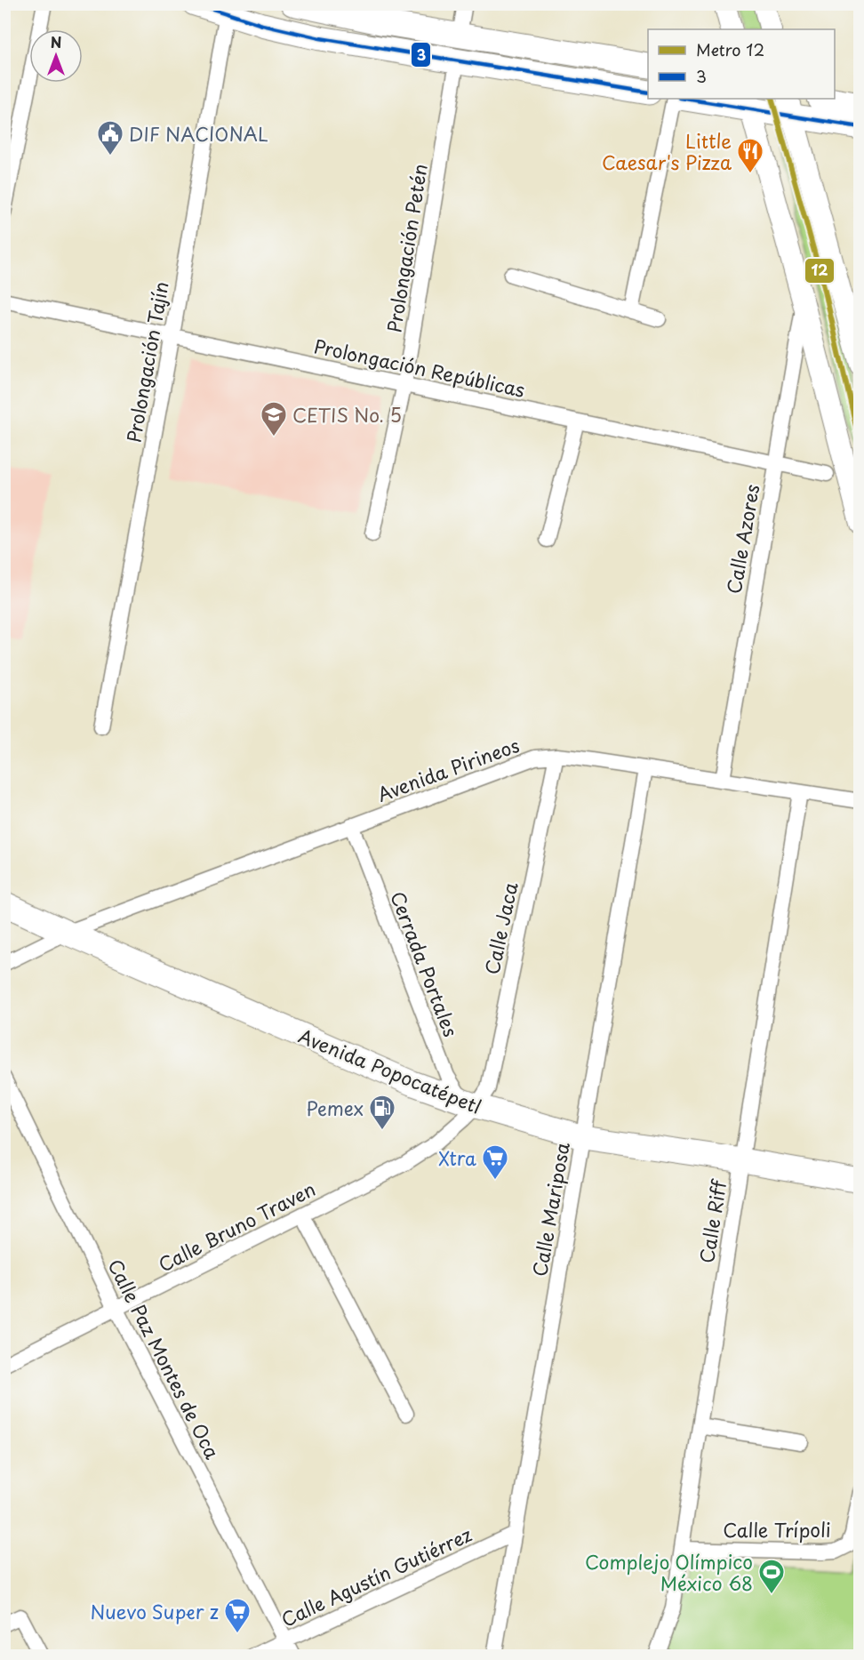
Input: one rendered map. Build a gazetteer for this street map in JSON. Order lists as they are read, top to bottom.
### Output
{
  "streets": {
    "main road": ["Avenida Popocatépetl"],
    "street": [
      "Prolongación Petén",
      "Prolongación Tajín",
      "Prolongación Repúblicas",
      "Calle Azores",
      "Avenida Pirineos",
      "Calle Jaca",
      "Cerrada Portales",
      "Calle Mariposa",
      "Calle Riff",
      "Calle Bruno Traven",
      "Calle Paz Montes de Oca",
      "Calle Trípoli",
      "Calle Agustín Gutiérrez"
    ]
  },
  "crossings": [
    ["Prolongación Petén", "Prolongación Repúblicas"],
    ["Prolongación Tajín", "Prolongación Repúblicas"],
    ["Prolongación Repúblicas", "Calle Azores"],
    ["Calle Azores", "Avenida Pirineos"],
    ["Avenida Pirineos", "Calle Jaca"],
    ["Avenida Pirineos", "Cerrada Portales"],
    ["Avenida Pirineos", "Avenida Popocatépetl"],
    ["Avenida Pirineos", "Calle Mariposa"],
    ["Avenida Pirineos", "Calle Riff"],
    ["Calle Jaca", "Cerrada Portales"],
    ["Calle Jaca", "Avenida Popocatépetl"],
    ["Calle Jaca", "Calle Bruno Traven"],
    ["Cerrada Portales", "Avenida Popocatépetl"],
    ["Cerrada Portales", "Calle Bruno Traven"],
    ["Avenida Popocatépetl", "Calle Mariposa"],
    ["Avenida Popocatépetl", "Calle Riff"],
    ["Avenida Popocatépetl", "Calle Bruno Traven"],
    ["Calle Mariposa", "Calle Agustín Gutiérrez"],
    ["Calle Riff", "Calle Trípoli"],
    ["Calle Bruno Traven", "Calle Paz Montes de Oca"],
    ["Calle Paz Montes de Oca", "Calle Agustín Gutiérrez"]
  ],
  "places": {
    "public building": ["DIF NACIONAL"],
    "restaurant": ["Little Caesar's Pizza"],
    "school or university": ["CETIS No. 5"],
    "fuel station": ["Pemex"],
    "supermarket": ["Xtra", "Nuevo Super z"],
    "sports": ["Complejo Olímpico México 68"]
  },
  "lines": ["transit line 3", "metro line 12"],
  "legend": ["Metro 12", "3"],
  "north": "top"
}
